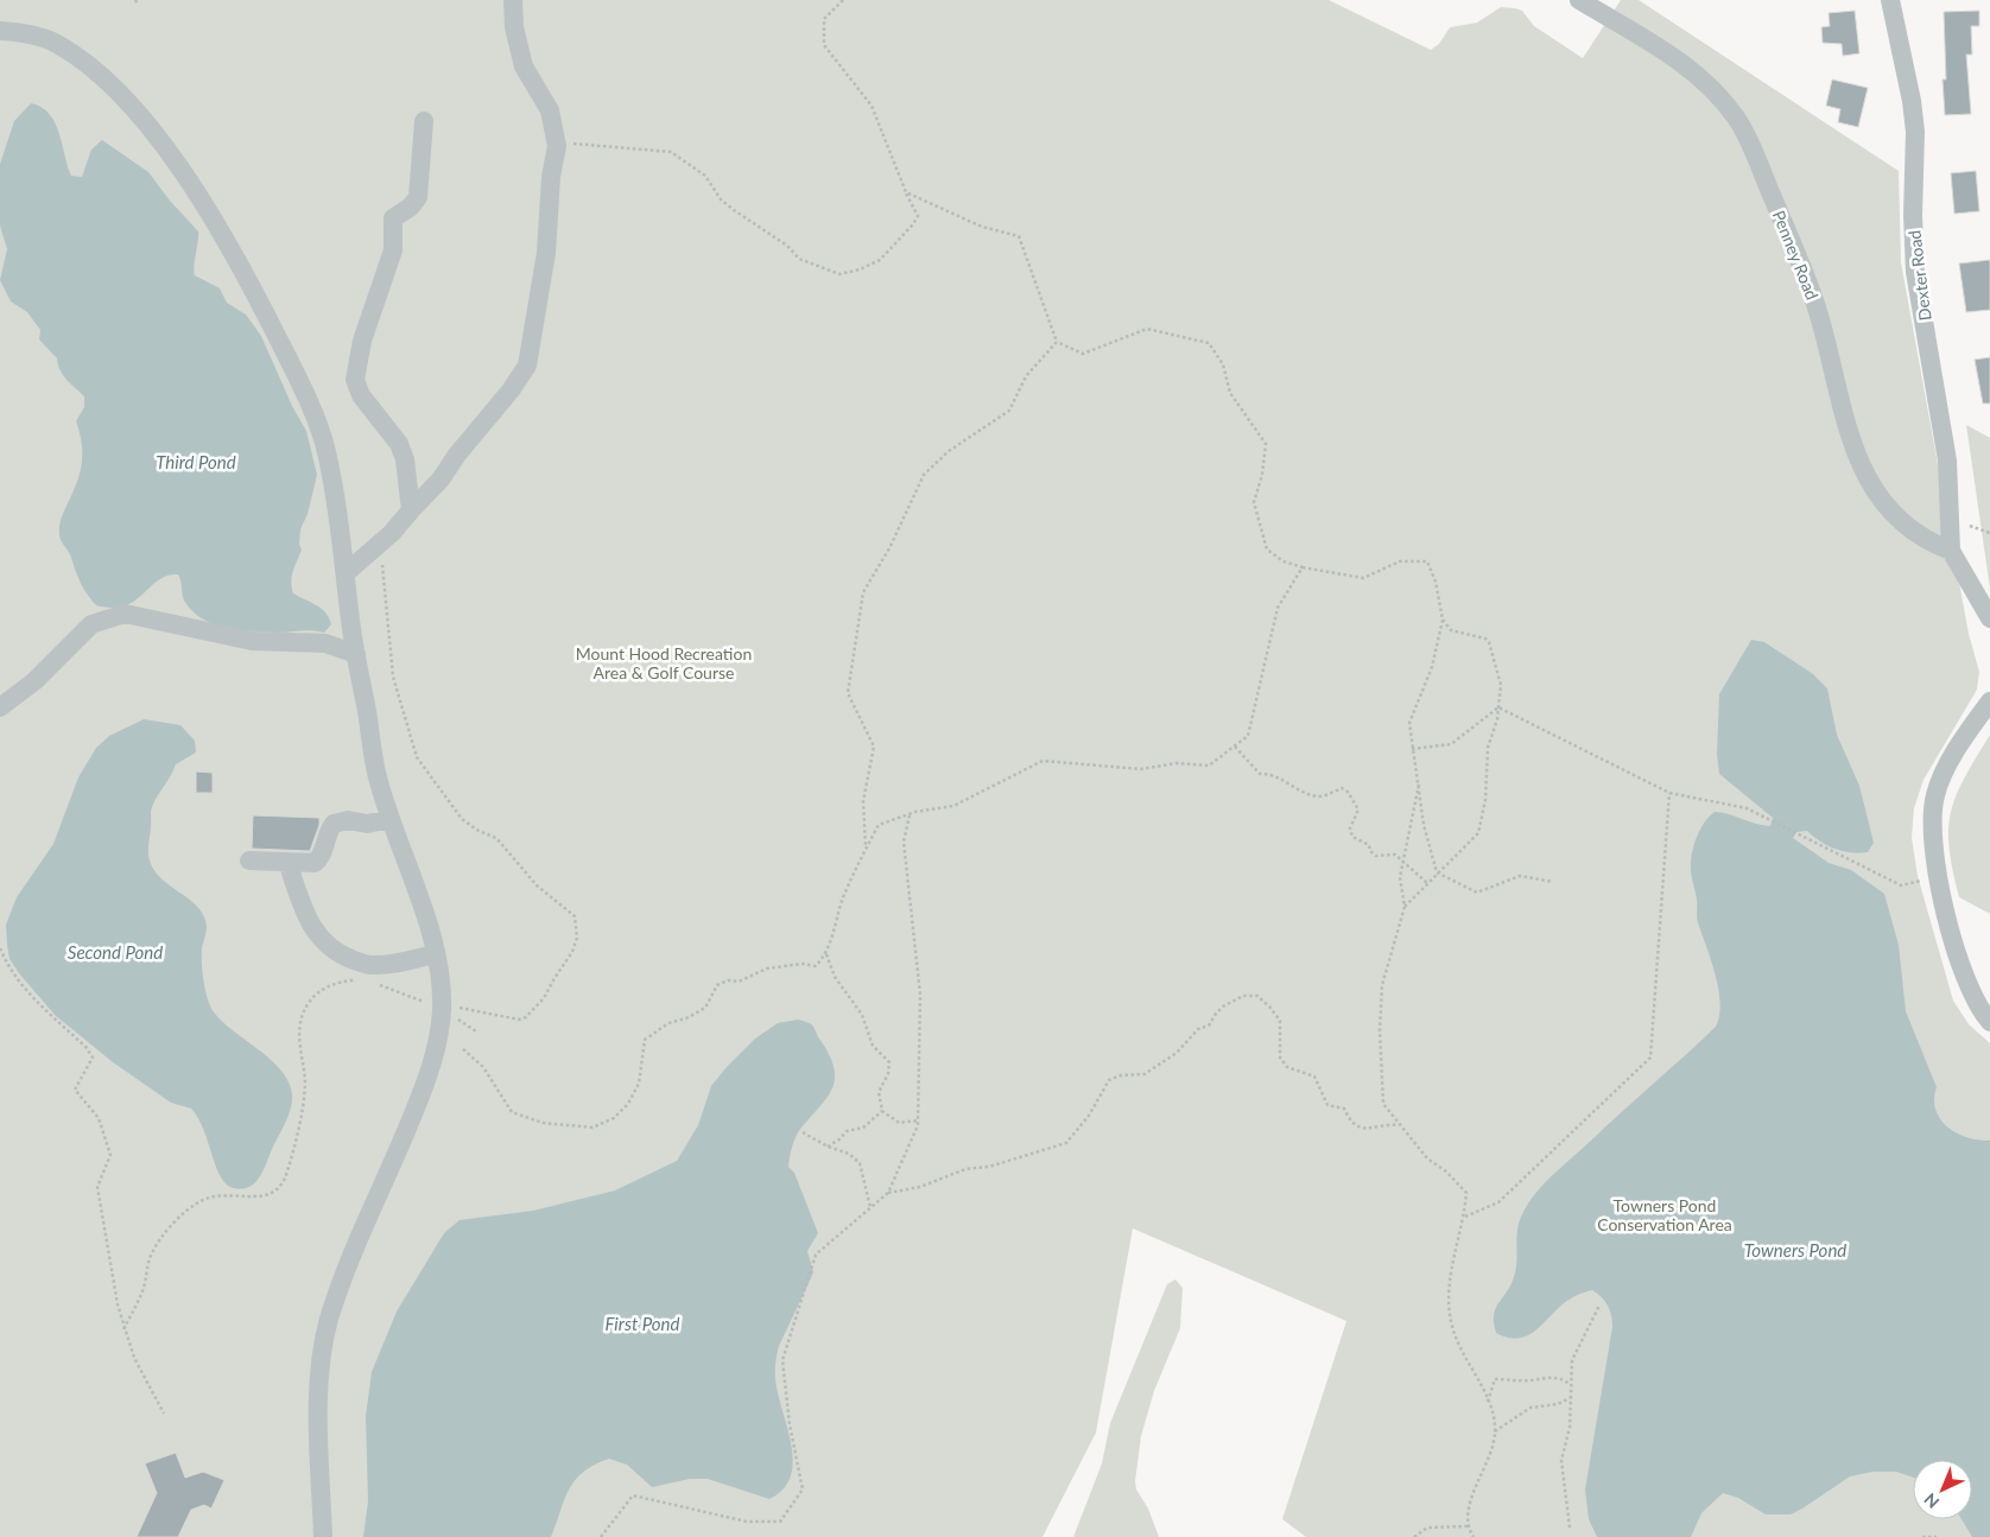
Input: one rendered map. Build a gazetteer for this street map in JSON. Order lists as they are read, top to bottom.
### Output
{
  "streets": {
    "street": ["Penney Road", "Dexter Road"]
  },
  "crossings": [
    ["Penney Road", "Dexter Road"]
  ],
  "water": [
    "Third Pond",
    "Second Pond",
    "Towners Pond",
    "First Pond"
  ],
  "parks": ["Mount Hood Recreation Area & Golf Course", "Towners Pond Conservation Area"],
  "north": "bottom left"
}
